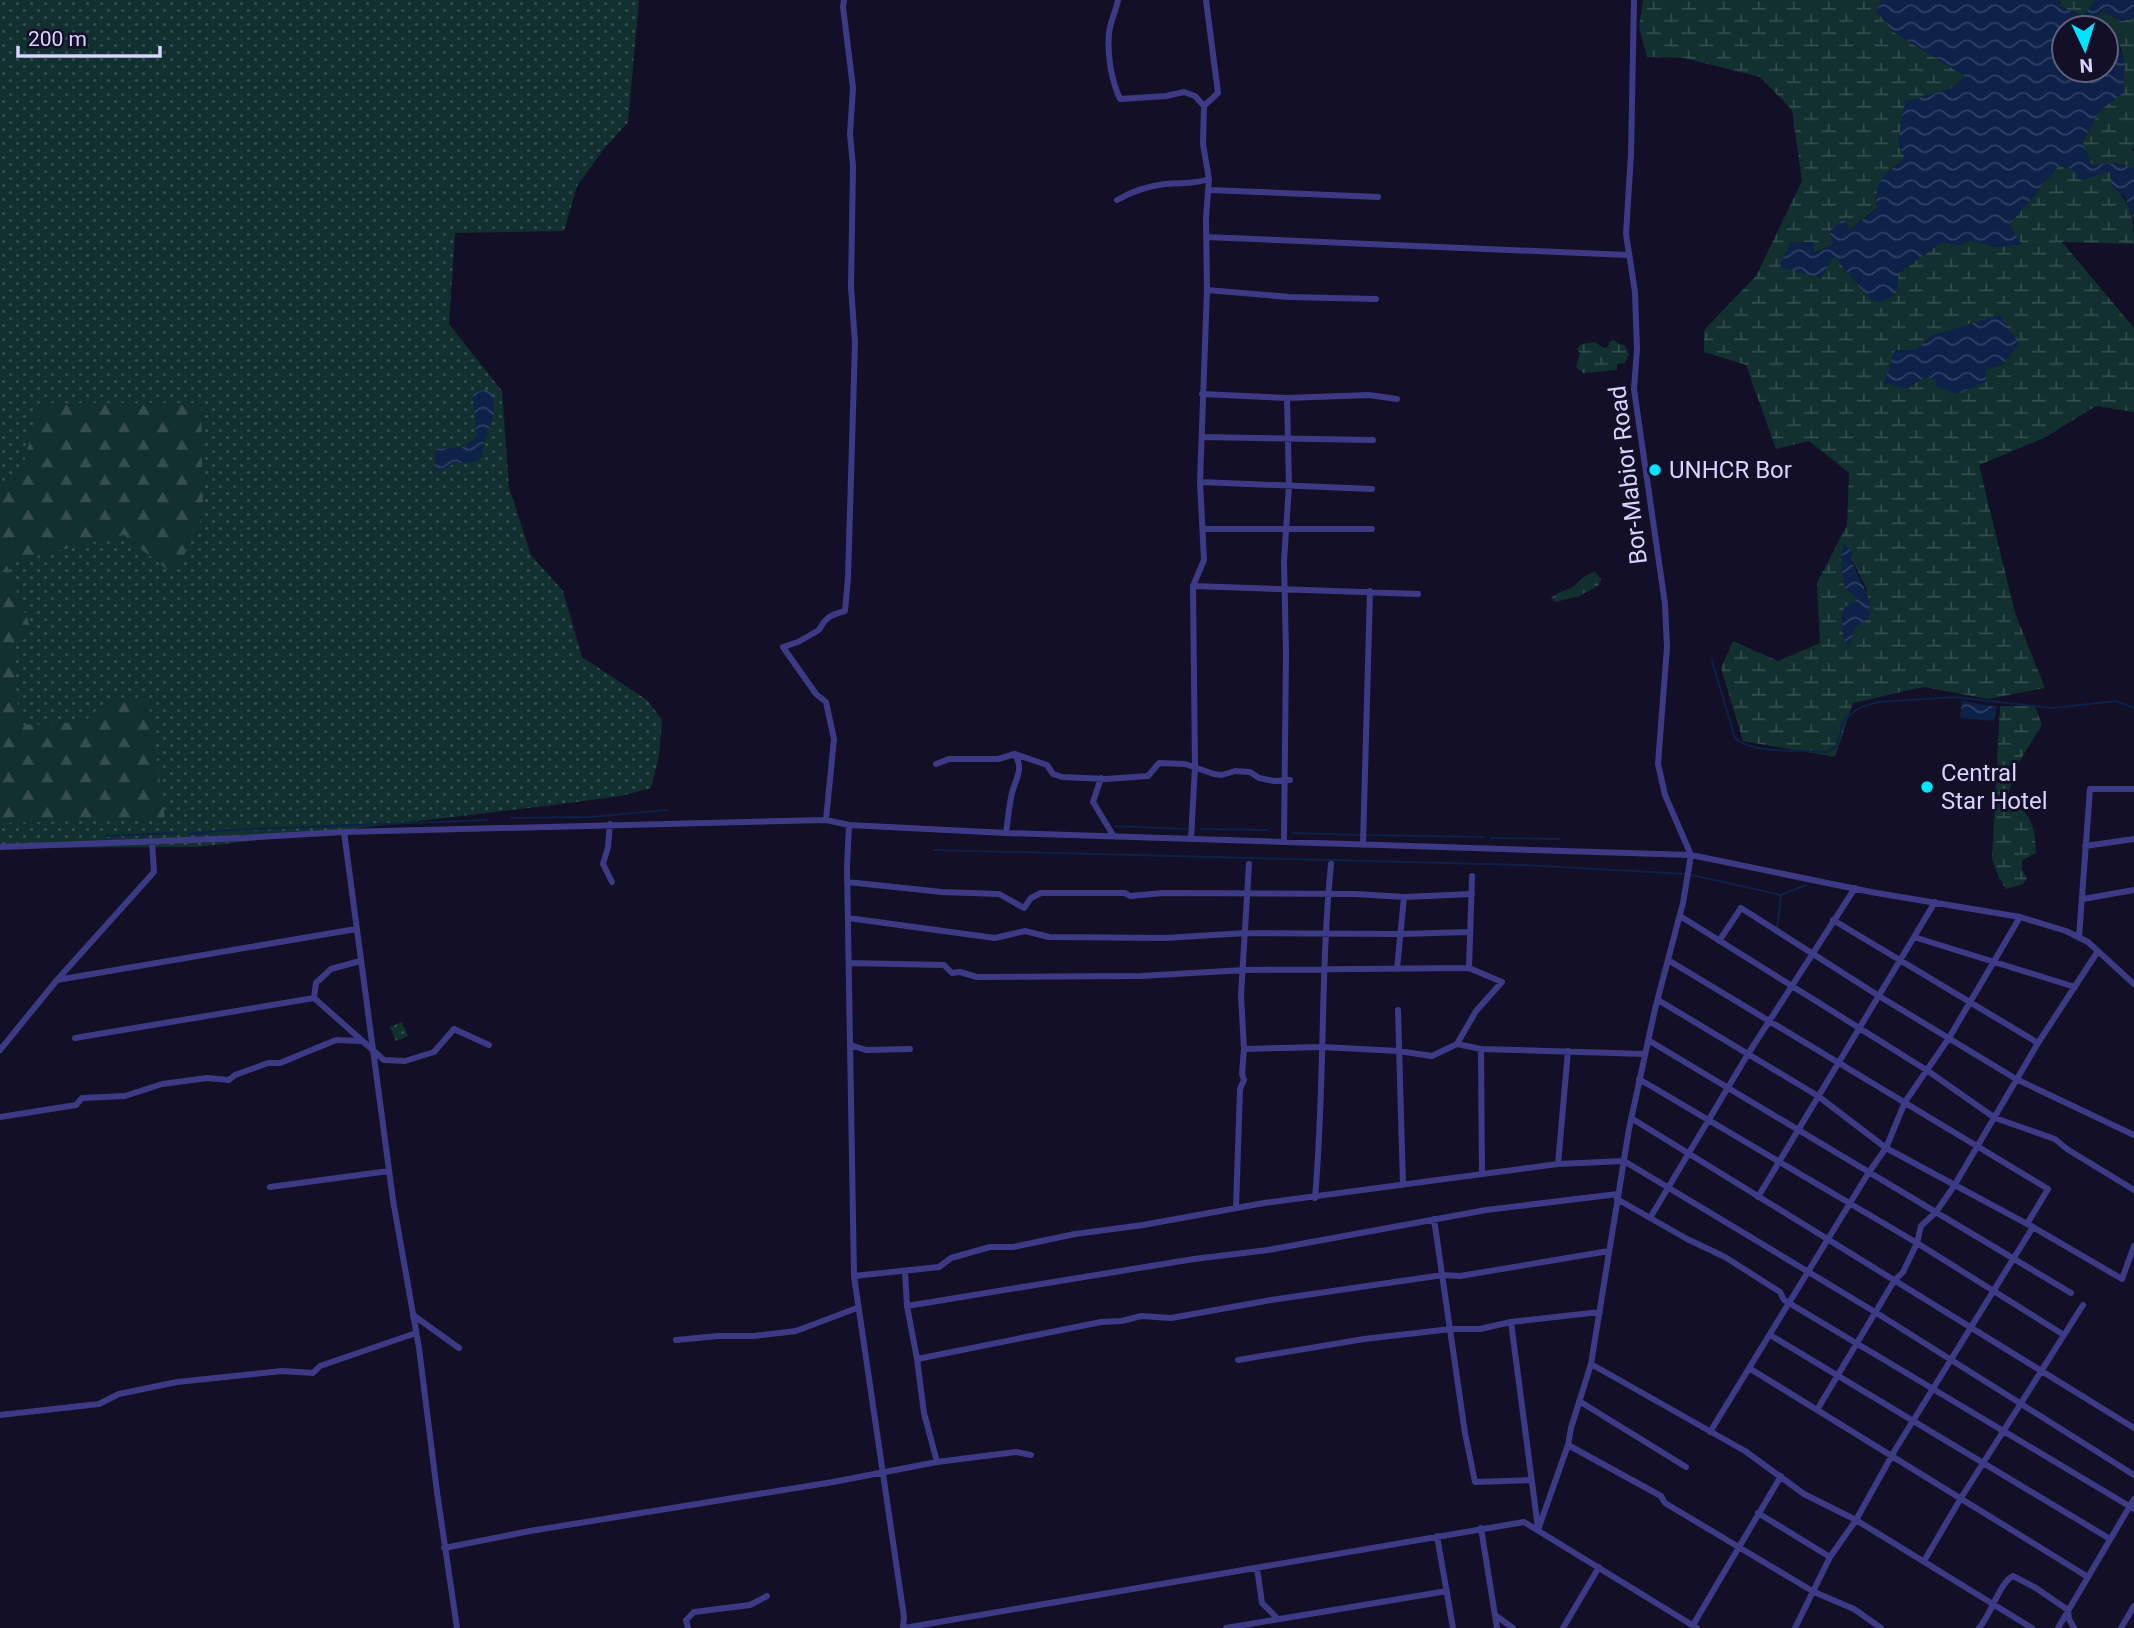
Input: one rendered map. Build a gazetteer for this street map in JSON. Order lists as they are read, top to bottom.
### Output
{
  "streets": {
    "street": ["Bor-Mabior Road"]
  },
  "places": ["UNHCR Bor", "Central Star Hotel"],
  "scale_bar": "200 m",
  "north": "bottom"
}
